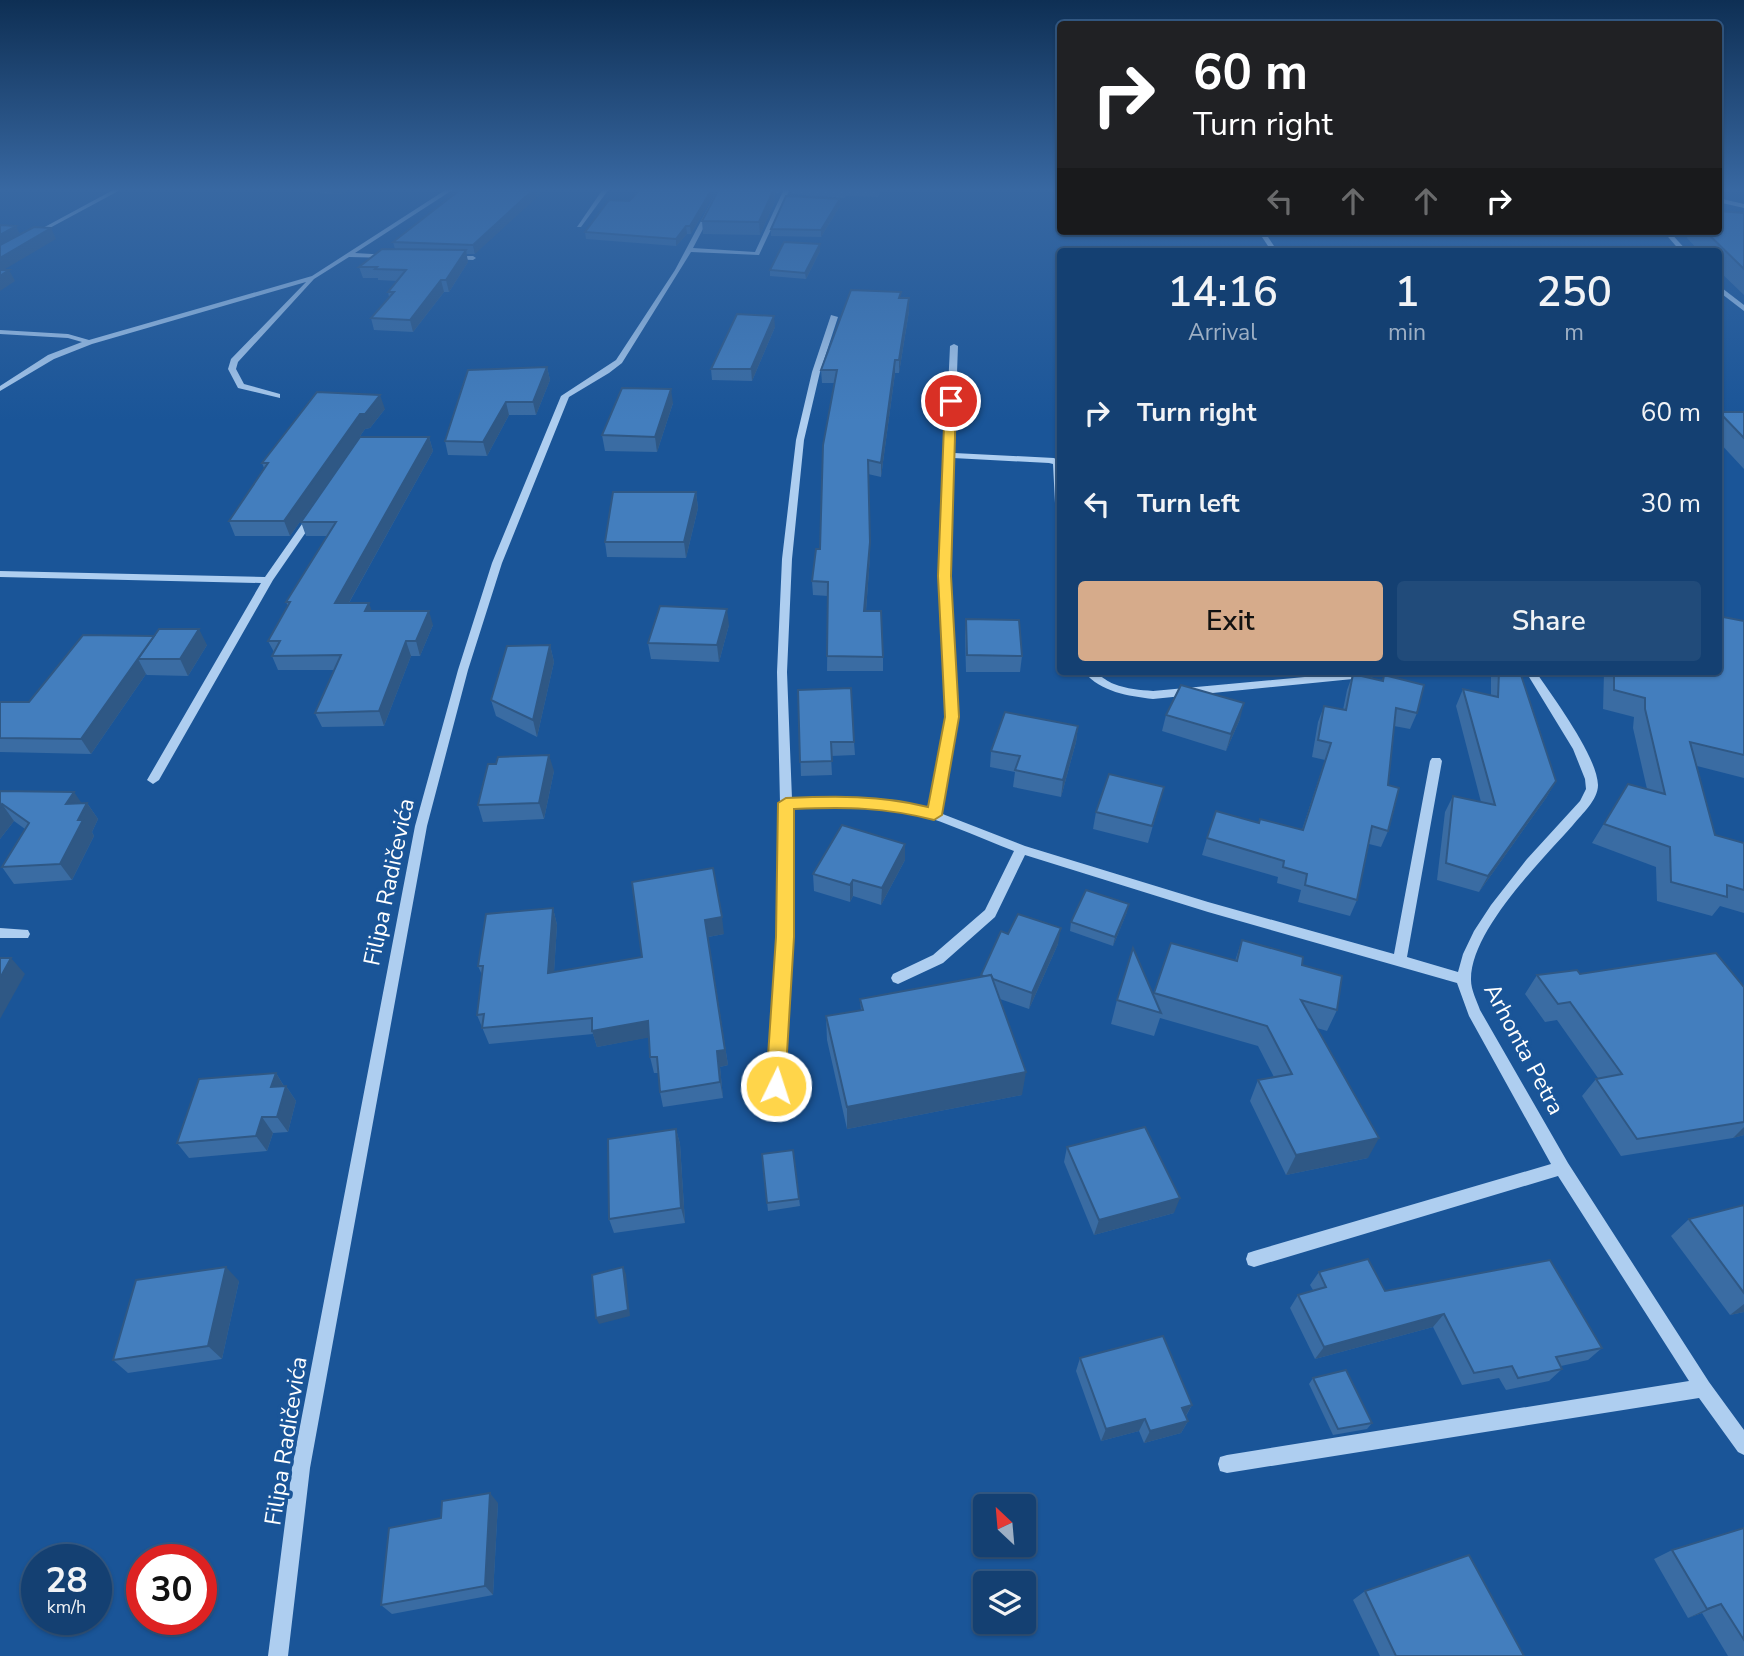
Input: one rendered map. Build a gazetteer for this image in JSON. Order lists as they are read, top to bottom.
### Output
{
  "streets": {
    "street": ["Filipa Radičevića", "Arhonta Petra"]
  },
  "north": "top left",
  "page": {
    "turn": ["60 m", "Turn right"],
    "eta": [
      "14:16",
      "Arrival",
      "1",
      "min",
      "250",
      "m"
    ],
    "list": [
      {
        "name": "Turn right",
        "value": "60 m"
      },
      {
        "name": "Turn left",
        "value": "30 m"
      }
    ],
    "buttons": ["Exit", "Share"],
    "speed": "28 km/h",
    "limit": "30"
  }
}
